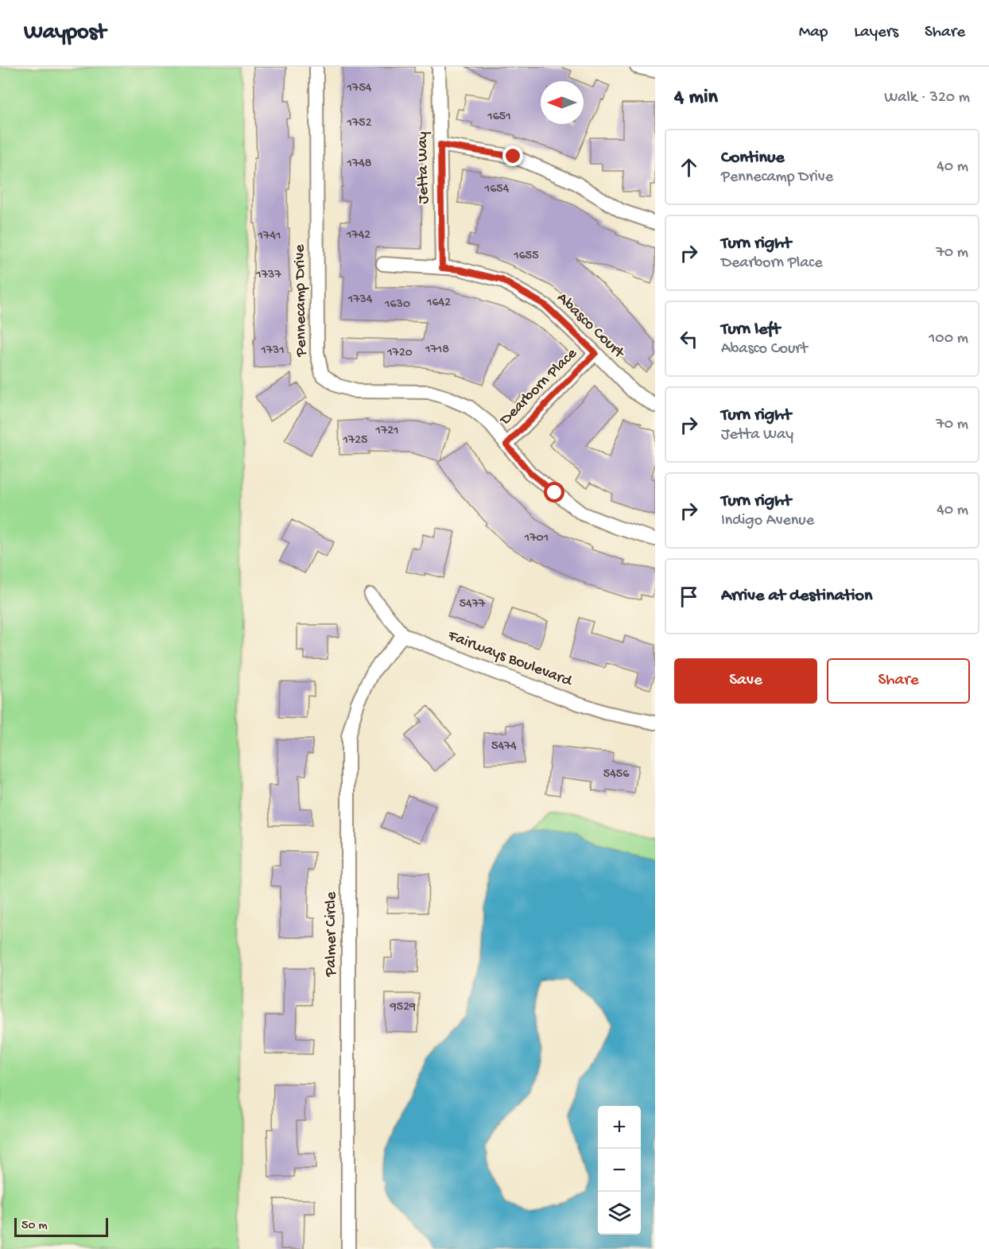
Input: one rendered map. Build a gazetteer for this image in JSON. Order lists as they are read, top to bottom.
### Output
{
  "streets": {
    "street": [
      "Jetta Way",
      "Pennecamp Drive",
      "Abasco Court",
      "Dearborn Place",
      "Fairways Boulevard",
      "Palmer Circle"
    ]
  },
  "crossings": [
    ["Jetta Way", "Abasco Court"],
    ["Pennecamp Drive", "Dearborn Place"],
    ["Abasco Court", "Dearborn Place"],
    ["Fairways Boulevard", "Palmer Circle"]
  ],
  "house_numbers": [
    "1754",
    "1651",
    "1752",
    "1748",
    "1654",
    "1742",
    "1741",
    "1655",
    "1737",
    "1734",
    "1642",
    "1630",
    "1718",
    "1731",
    "1720",
    "1721",
    "1725",
    "1701",
    "5477",
    "5474",
    "5456",
    "9529"
  ],
  "scale_bar": "50 m",
  "north": "left",
  "page": {
    "header": "Waypost",
    "nav": ["Map", "Layers", "Share"],
    "heading": ["4 min", "Walk · 320 m"],
    "list": [
      ["Continue", "Pennecamp Drive", "40 m"],
      ["Turn right", "Dearborn Place", "70 m"],
      ["Turn left", "Abasco Court", "100 m"],
      ["Turn right", "Jetta Way", "70 m"],
      ["Turn right", "Indigo Avenue", "40 m"],
      "Arrive at destination"
    ],
    "buttons": ["Save", "Share"],
    "map_buttons": ["+", "−"],
    "scale": "50 m"
  }
}
